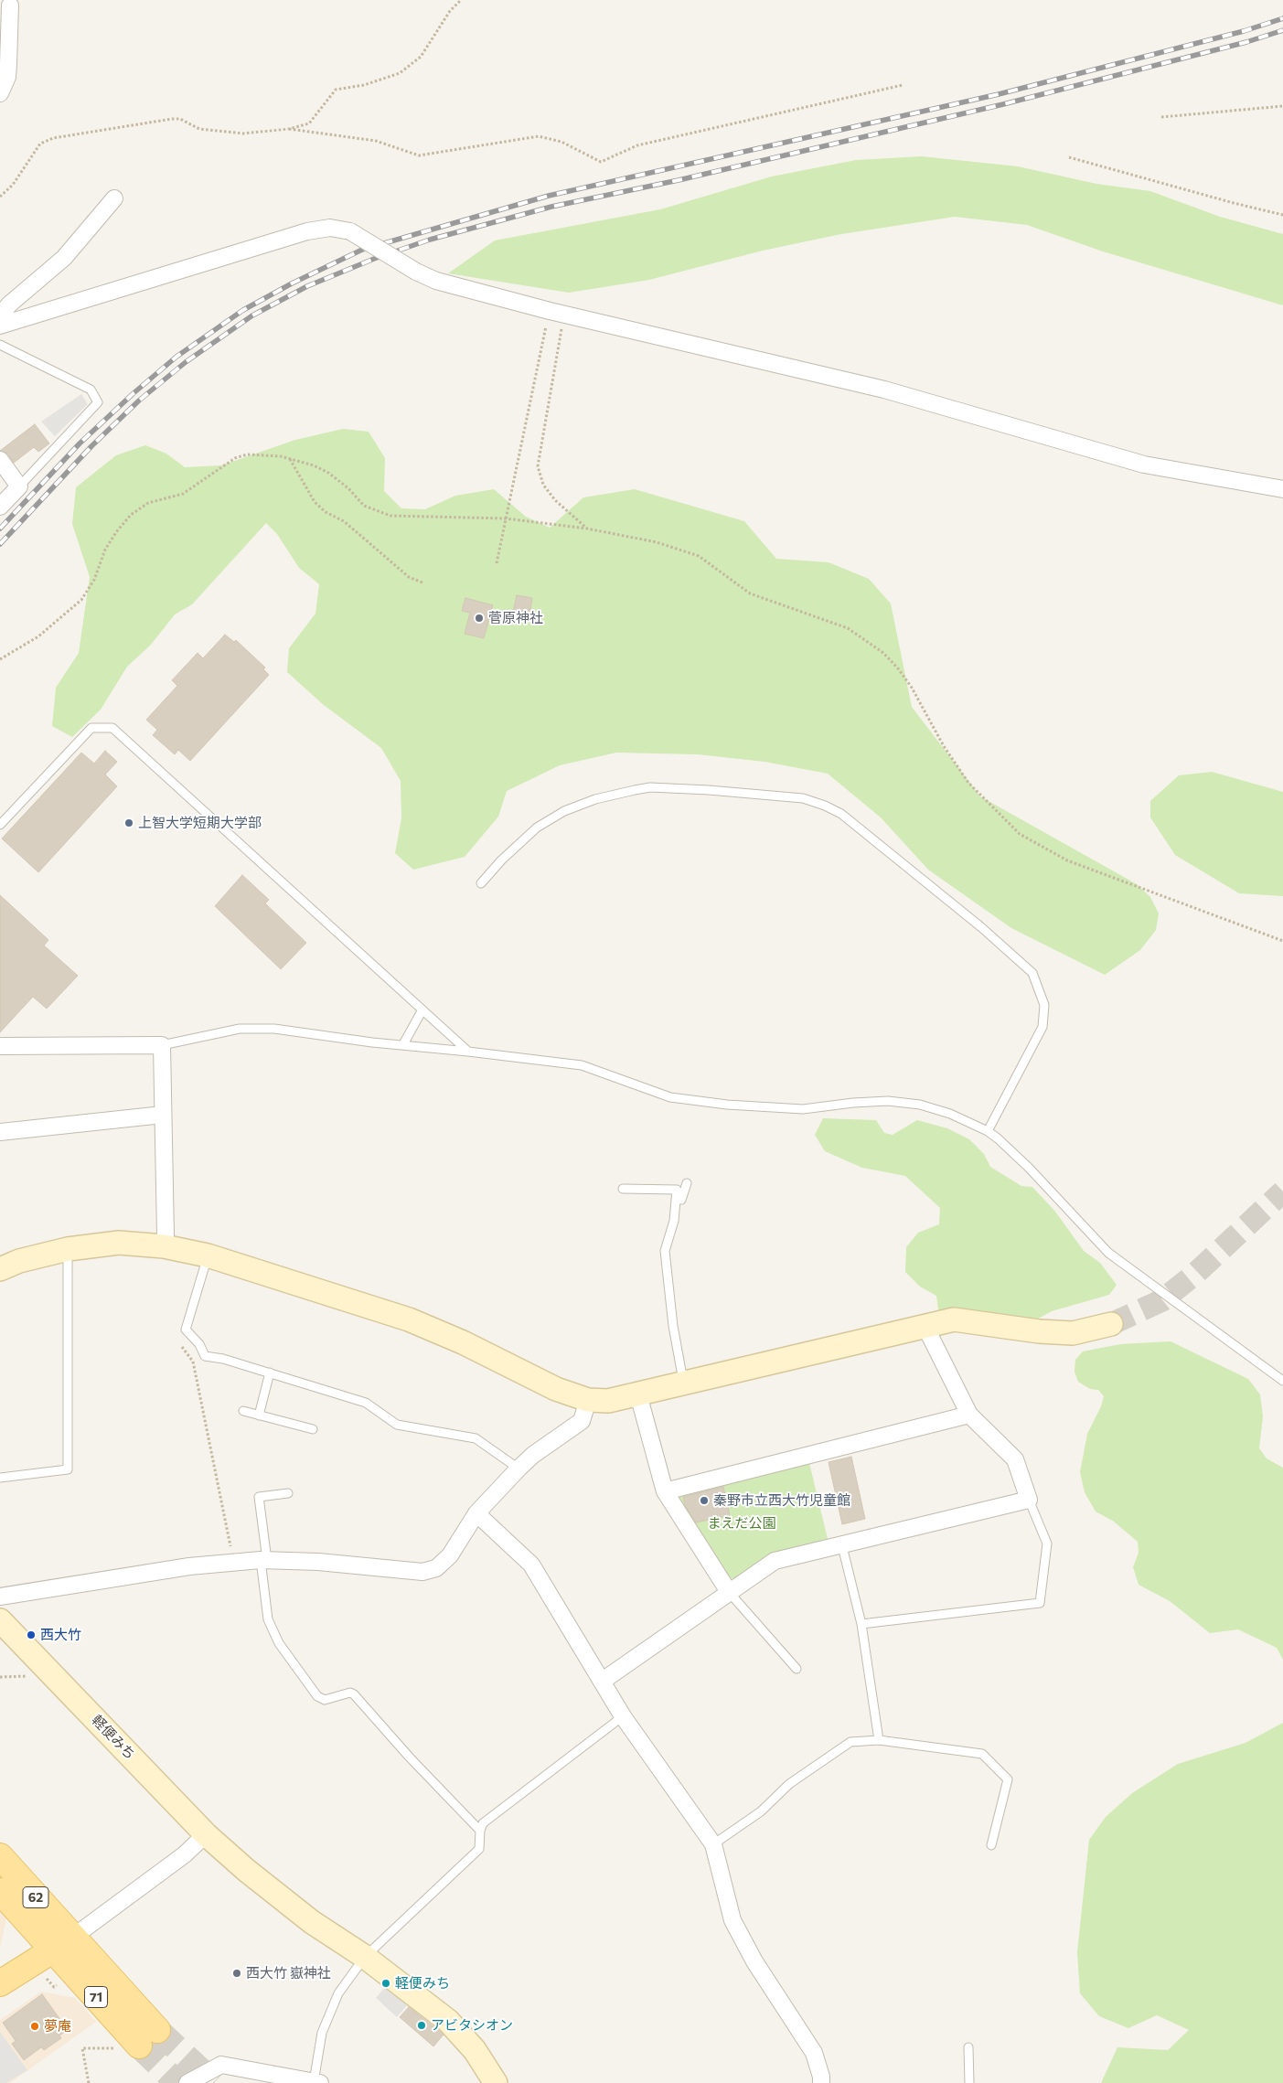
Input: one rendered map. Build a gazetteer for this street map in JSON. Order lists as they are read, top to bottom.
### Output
{
  "streets": {
    "main road": ["62", "71"],
    "street": ["軽便みち"]
  },
  "crossings": [
    ["62", "71"]
  ],
  "parks": ["まえだ公園"],
  "places": [
    "菅原神社",
    "上智大学短期大学部",
    "秦野市立西大竹児童館",
    "西大竹",
    "西大竹 嶽神社",
    "軽便みち",
    "アビタシオン",
    "夢庵"
  ]
}
